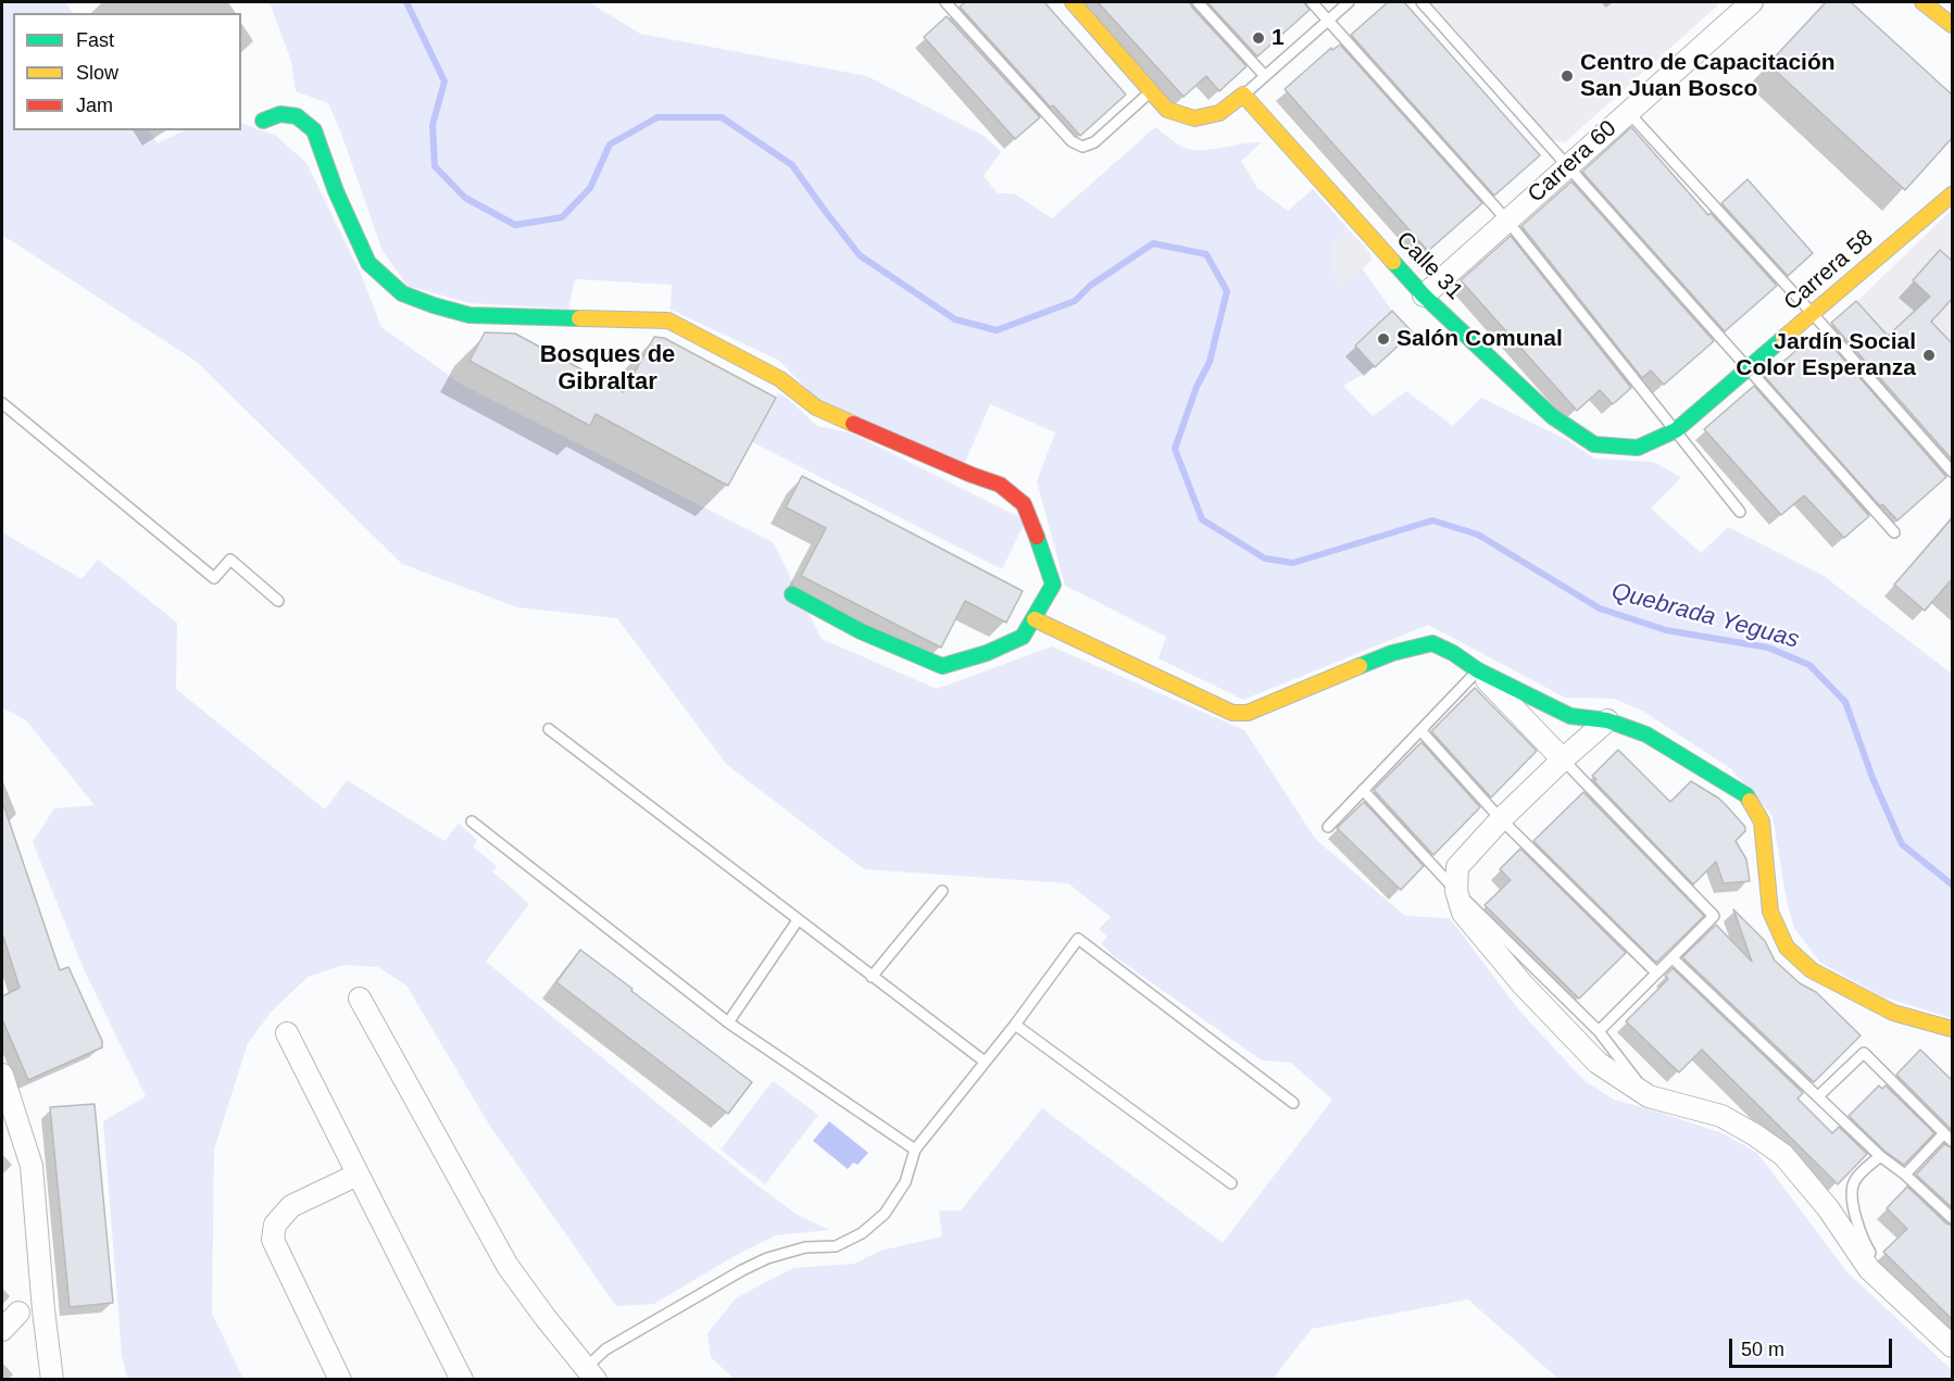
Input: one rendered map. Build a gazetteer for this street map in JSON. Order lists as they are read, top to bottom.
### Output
{
  "streets": {
    "street": ["Carrera 60", "Calle 31", "Carrera 58"]
  },
  "crossings": [
    ["Carrera 60", "Calle 31"],
    ["Calle 31", "Carrera 58"]
  ],
  "districts": ["Bosques de Gibraltar"],
  "water": ["Quebrada Yeguas"],
  "places": [
    "1",
    "Centro de Capacitación San Juan Bosco",
    "Salón Comunal",
    "Jardín Social Color Esperanza"
  ],
  "legend": ["Fast", "Slow", "Jam"],
  "scale_bar": "50 m"
}
